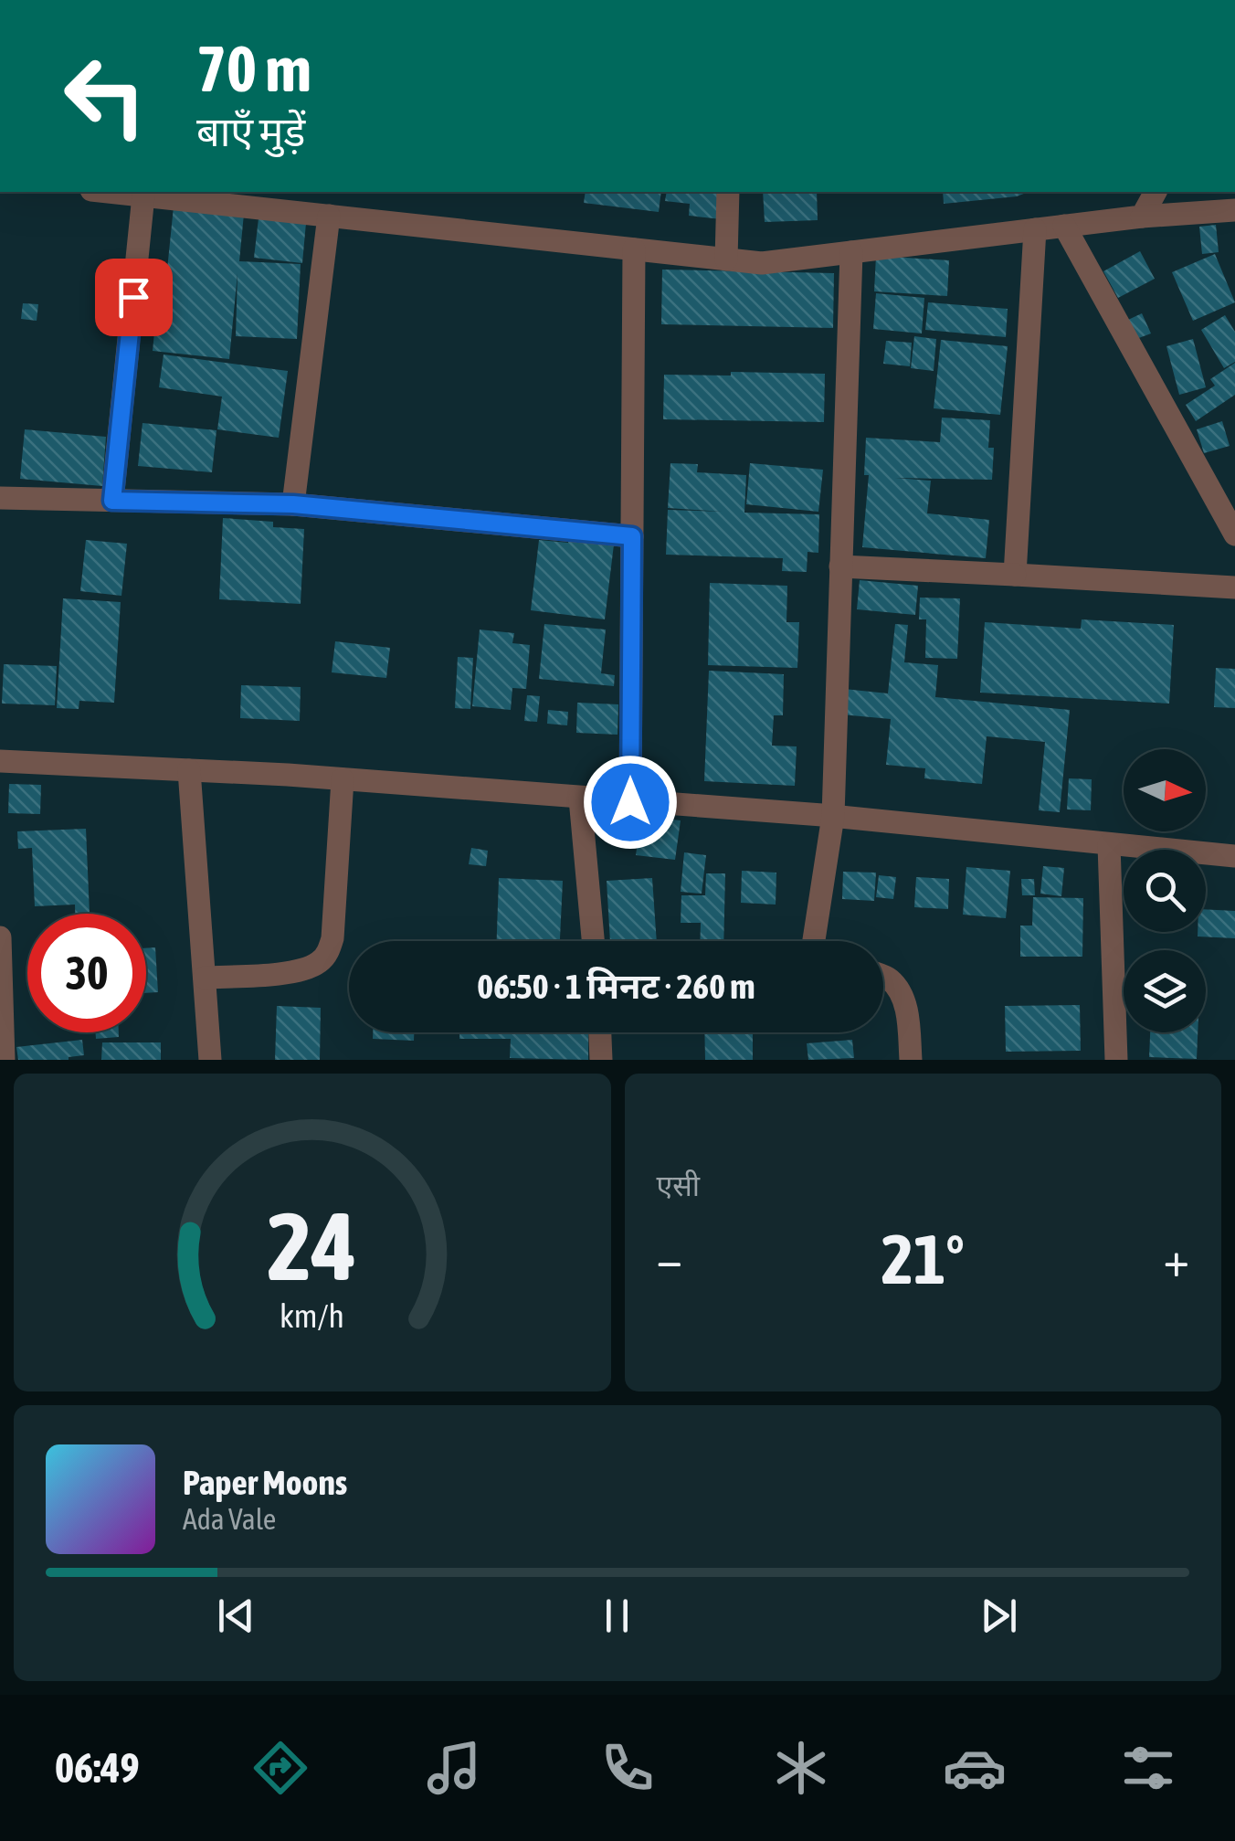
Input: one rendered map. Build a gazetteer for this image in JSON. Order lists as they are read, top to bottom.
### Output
{
  "north": "right",
  "page": {
    "turn": ["70 m", "बाएँ मुड़ें"],
    "limit": "30",
    "trip": "06:50 · 1 मिनट · 260 m",
    "tile": "एसी",
    "heat": ["−", "21°", "+"],
    "song": ["Paper Moons", "Ada Vale"],
    "tabs": "06:49",
    "gauge": ["24", "km/h"]
  }
}
